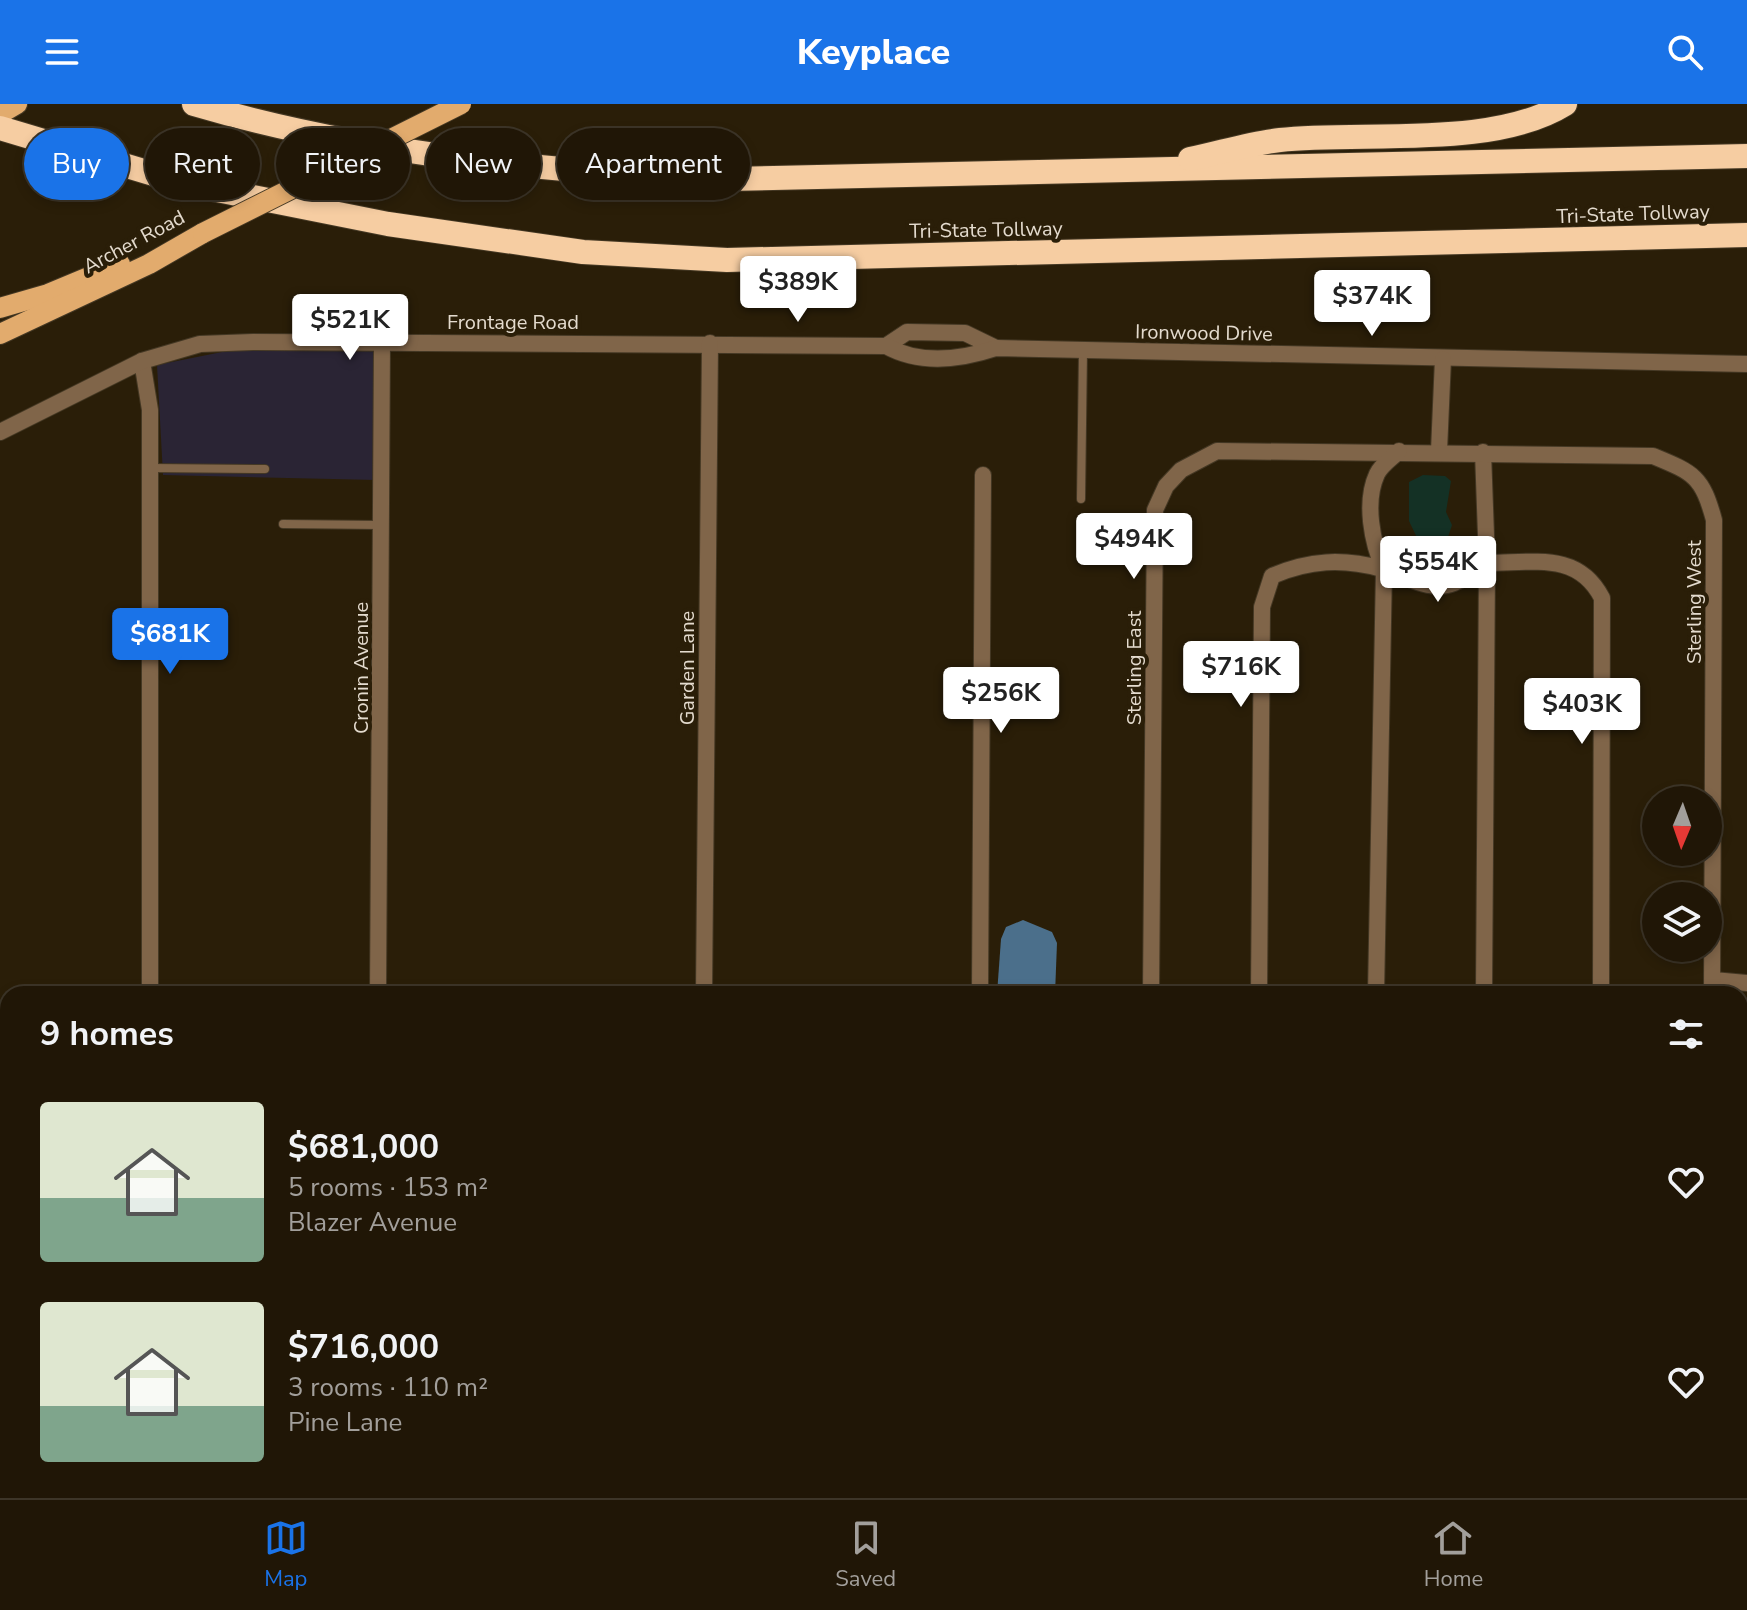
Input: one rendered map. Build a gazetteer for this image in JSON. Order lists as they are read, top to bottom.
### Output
{
  "streets": {
    "highway": ["Tri-State Tollway"],
    "main road": ["Archer Road"],
    "street": [
      "Frontage Road",
      "Ironwood Drive",
      "Sterling West",
      "Cronin Avenue",
      "Garden Lane",
      "Sterling East"
    ]
  },
  "crossings": [
    ["Frontage Road", "Ironwood Drive"],
    ["Frontage Road", "Cronin Avenue"],
    ["Frontage Road", "Garden Lane"],
    ["Ironwood Drive", "Garden Lane"],
    ["Sterling West", "Sterling East"]
  ],
  "north": "bottom",
  "page": {
    "header": "Keyplace",
    "chip": [
      "Buy",
      "Rent",
      "Filters",
      "New",
      "Apartment"
    ],
    "price": [
      "$389K",
      "$374K",
      "$521K",
      "$494K",
      "$554K",
      "$681K",
      "$716K",
      "$256K",
      "$403K"
    ],
    "heading": "9 homes",
    "list": [
      {
        "name": "$681,000",
        "note": "5 rooms · 153 m² · Blazer Avenue"
      },
      {
        "name": "$716,000",
        "note": "3 rooms · 110 m² · Pine Lane"
      }
    ],
    "tabs": ["Map", "Saved", "Home"]
  }
}
